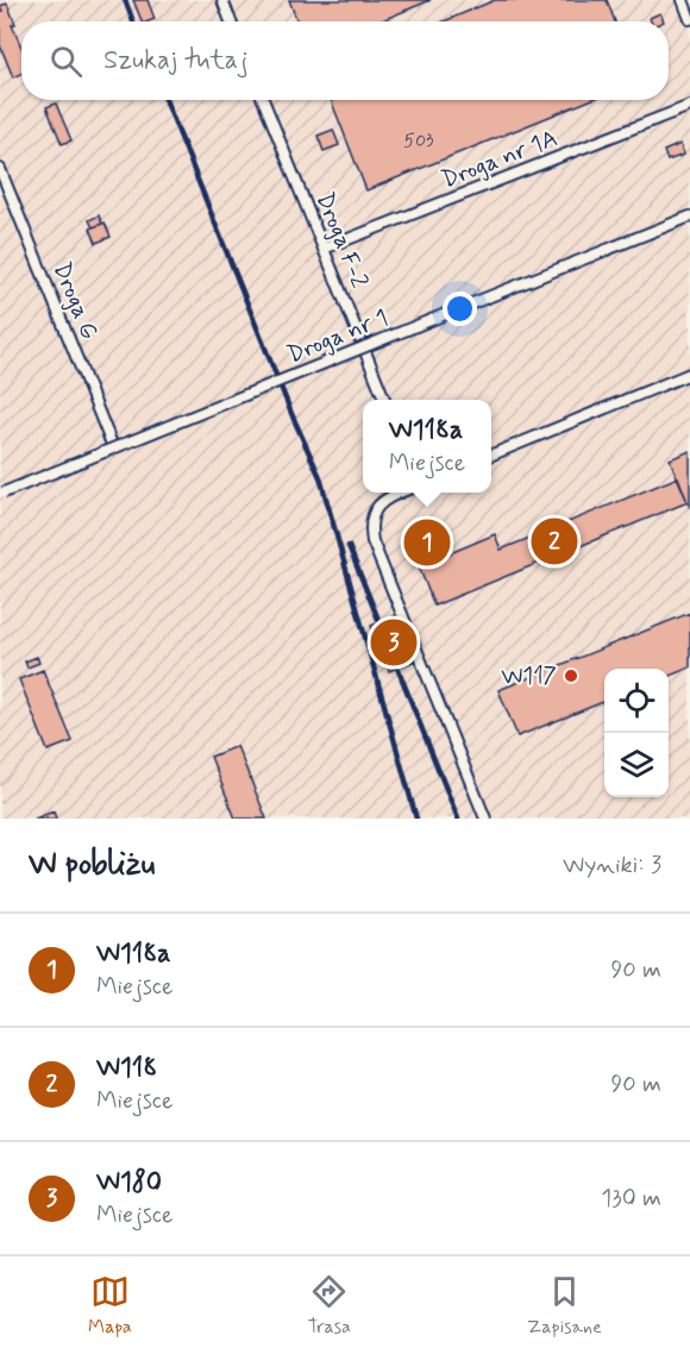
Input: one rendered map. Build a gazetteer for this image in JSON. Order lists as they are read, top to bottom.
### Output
{
  "streets": {
    "lane": [
      "Droga nr 1A",
      "Droga F-2",
      "Droga G",
      "Droga nr 1"
    ]
  },
  "crossings": [
    ["Droga nr 1A", "Droga F-2"],
    ["Droga G", "Droga nr 1"]
  ],
  "places": ["W117"],
  "house_numbers": ["503"],
  "page": {
    "search": "Szukaj tutaj",
    "popup": ["W118a", "Miejsce"],
    "pins": ["2", "1", "3"],
    "heading": ["W pobliżu", "Wyniki: 3"],
    "list": [
      {
        "mark": "1",
        "name": "W118a",
        "note": "Miejsce",
        "value": "90 m"
      },
      {
        "mark": "2",
        "name": "W118",
        "note": "Miejsce",
        "value": "90 m"
      },
      {
        "mark": "3",
        "name": "W180",
        "note": "Miejsce",
        "value": "130 m"
      }
    ],
    "nav": ["Mapa", "Trasa", "Zapisane"]
  }
}
